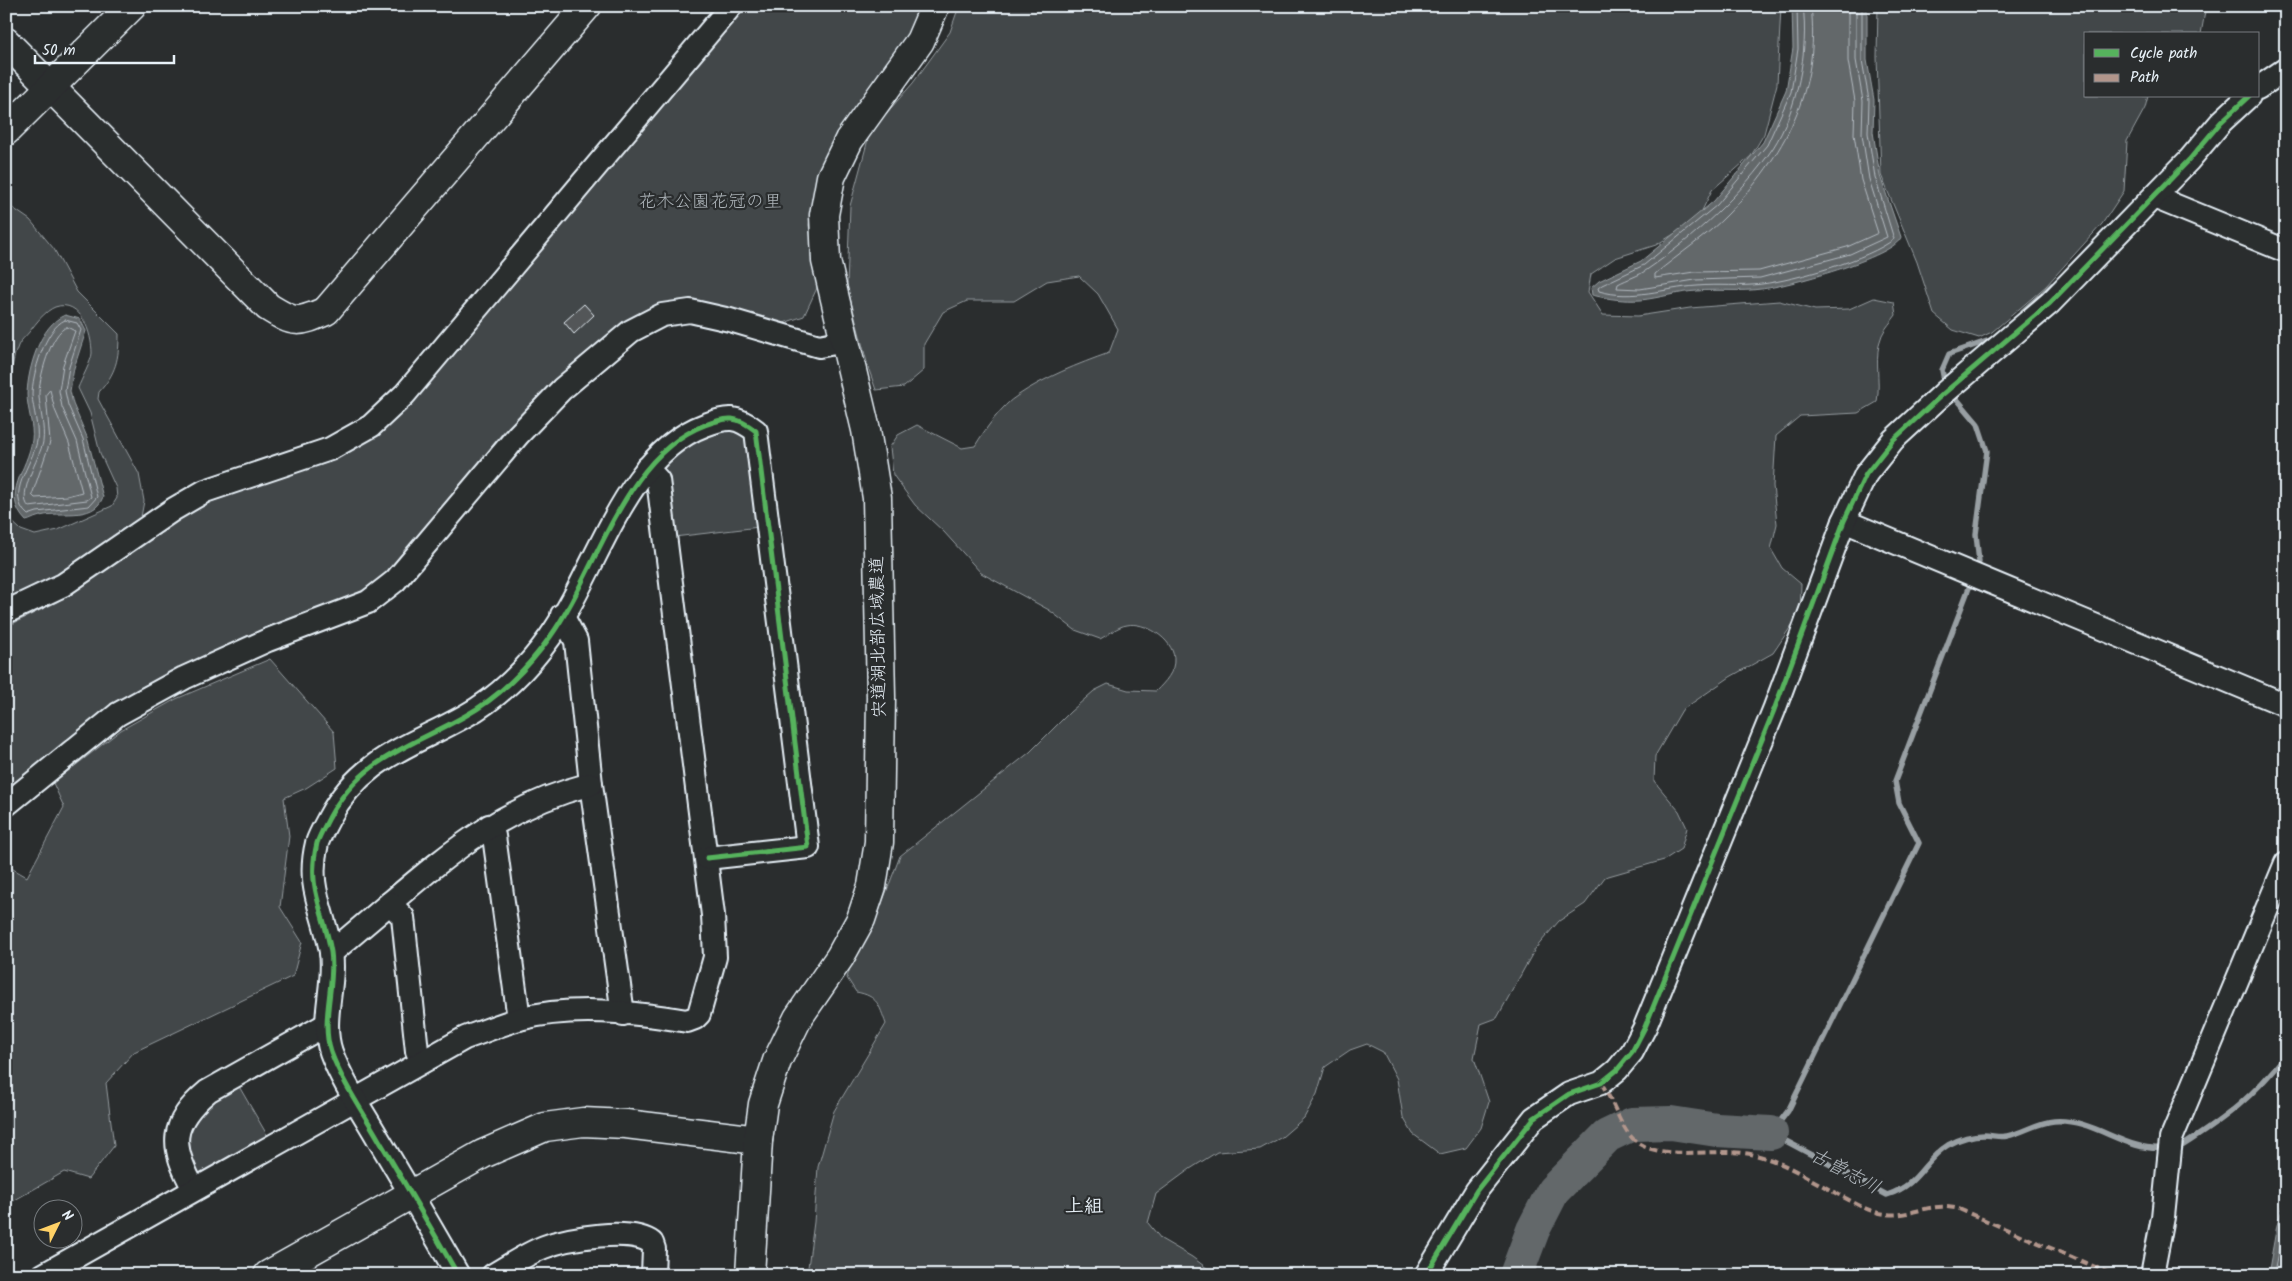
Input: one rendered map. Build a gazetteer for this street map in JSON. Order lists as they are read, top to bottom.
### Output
{
  "streets": {
    "street": ["宍道湖北部広域農道"]
  },
  "districts": ["上組"],
  "water": ["古曽志川"],
  "parks": ["花木公園花冠の里"],
  "legend": ["Cycle path", "Path"],
  "scale_bar": "50 m",
  "north": "top right"
}
